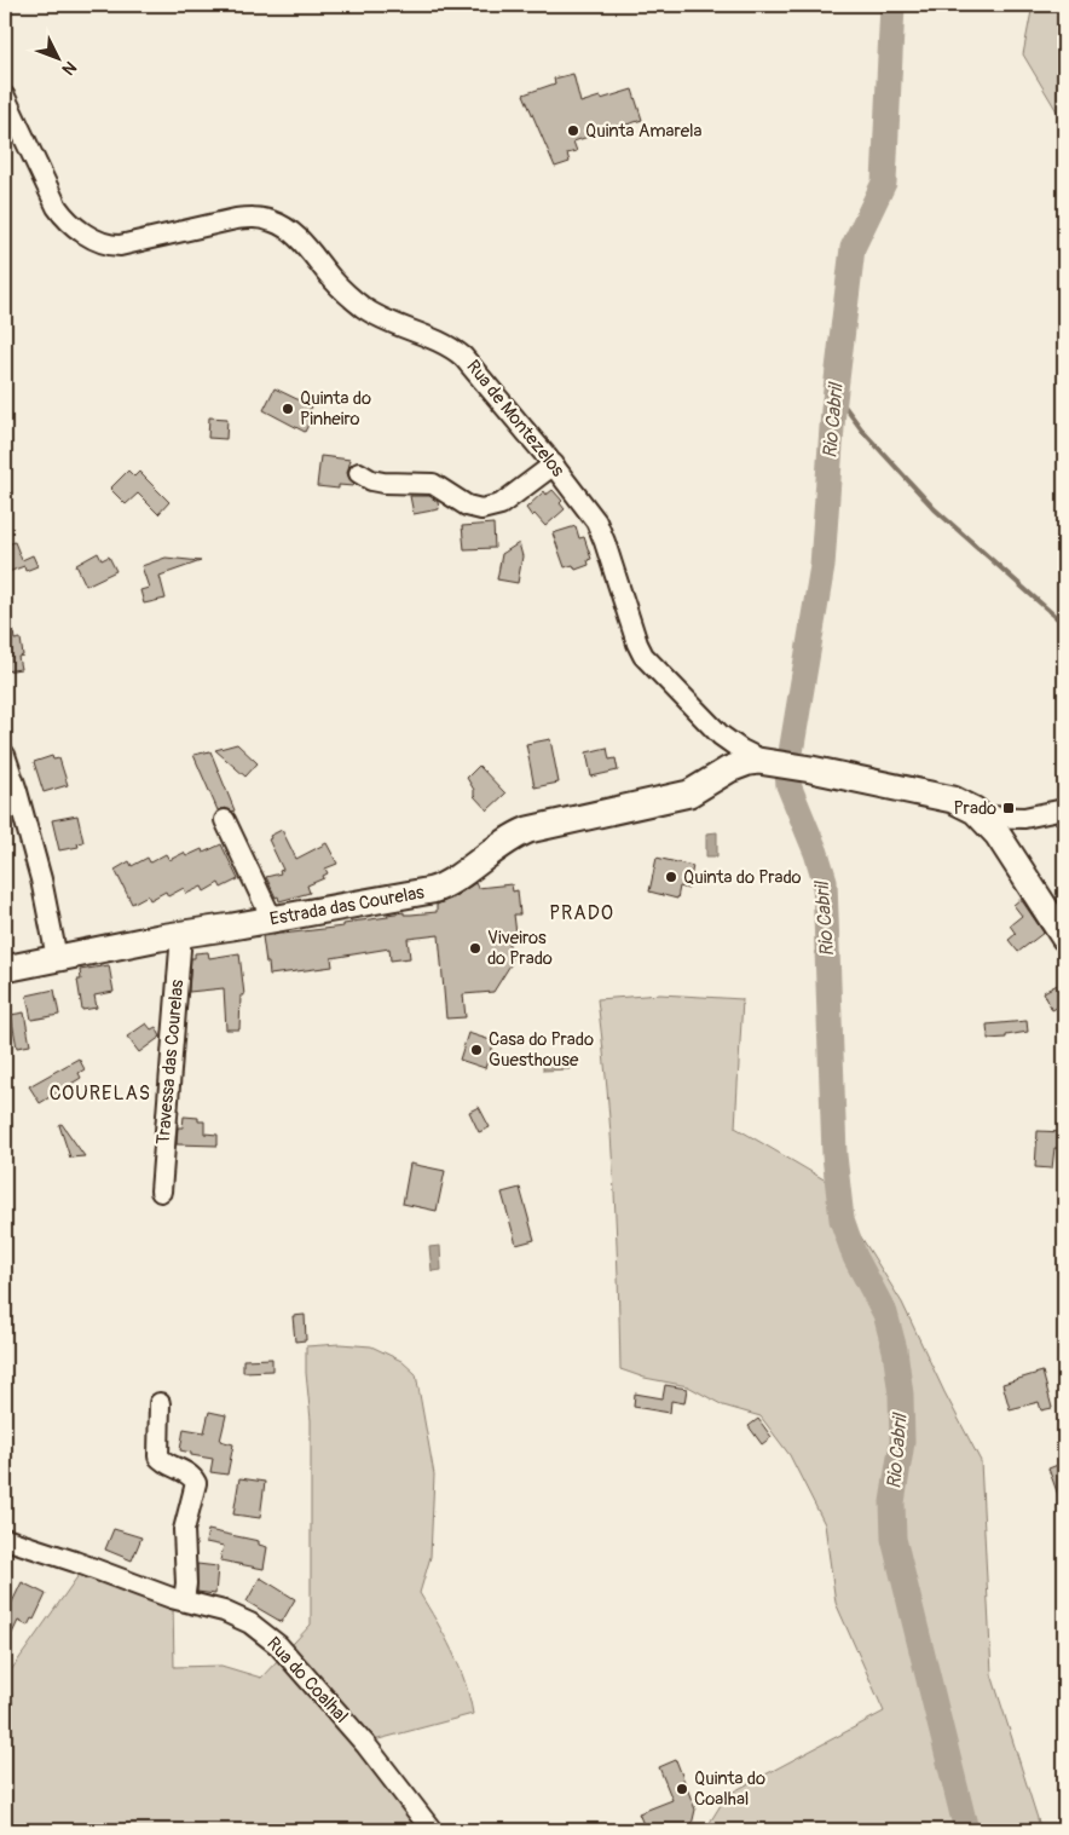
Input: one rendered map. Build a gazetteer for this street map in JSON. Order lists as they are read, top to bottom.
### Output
{
  "streets": {
    "main road": ["Estrada das Courelas"],
    "street": ["Rua de Montezelos", "Travessa das Courelas", "Rua do Coalhal"]
  },
  "crossings": [
    ["Rua de Montezelos", "Estrada das Courelas"],
    ["Estrada das Courelas", "Travessa das Courelas"]
  ],
  "districts": ["PRADO", "COURELAS"],
  "water": ["Rio Cabril"],
  "places": {
    "other": [
      "Quinta Amarela",
      "Quinta do Pinheiro",
      "Quinta do Prado",
      "Viveiros do Prado",
      "Casa do Prado Guesthouse",
      "Quinta do Coalhal"
    ],
    "transit": ["Prado"]
  },
  "north": "bottom right"
}
